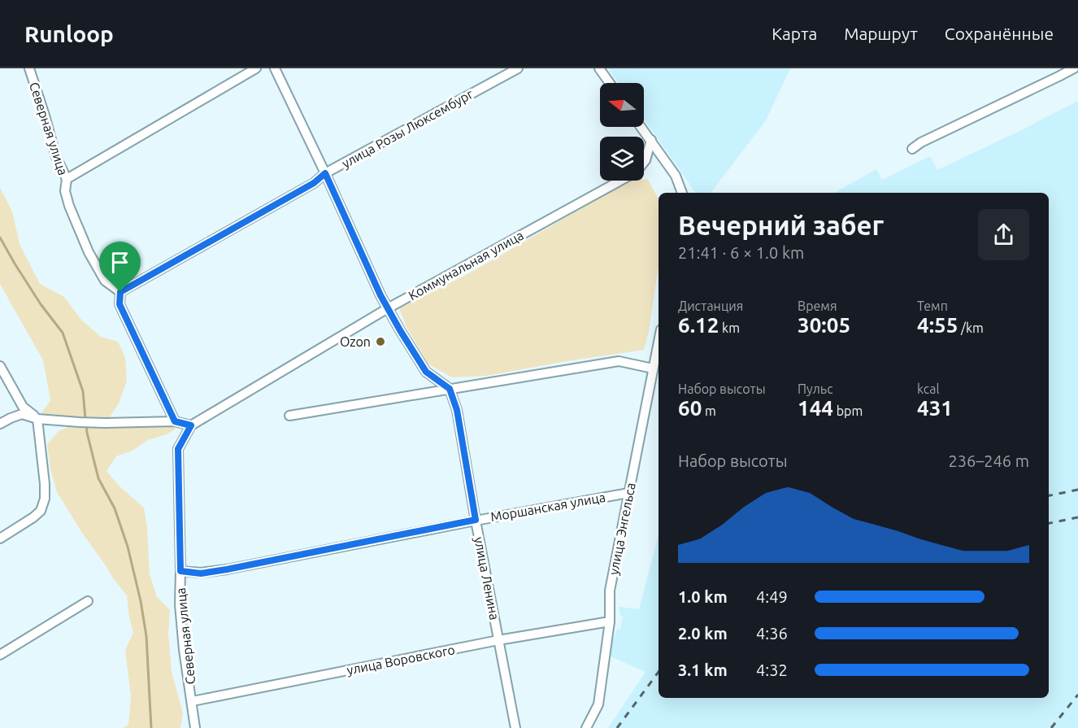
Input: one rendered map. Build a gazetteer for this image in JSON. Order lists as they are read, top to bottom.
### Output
{
  "streets": {
    "street": [
      "Северная улица",
      "улица Розы Люксембург",
      "Коммунальная улица",
      "Моршанская улица",
      "улица Энгельса",
      "улица Ленина",
      "улица Воровского"
    ]
  },
  "crossings": [
    ["Северная улица", "улица Розы Люксембург"],
    ["Северная улица", "Коммунальная улица"],
    ["Северная улица", "Моршанская улица"],
    ["Северная улица", "улица Воровского"],
    ["Моршанская улица", "улица Энгельса"],
    ["Моршанская улица", "улица Ленина"],
    ["улица Энгельса", "улица Воровского"],
    ["улица Ленина", "улица Воровского"]
  ],
  "places": ["Ozon"],
  "north": "left",
  "page": {
    "header": "Runloop",
    "nav": ["Карта", "Маршрут", "Сохранённые"],
    "heading": ["Вечерний забег", "21:41 · 6 × 1.0 km"],
    "stats": [
      ["Дистанция", "6.12 km"],
      ["Время", "30:05"],
      ["Темп", "4:55 /km"],
      ["Набор высоты", "60 m"],
      ["Пульс", "144 bpm"],
      ["kcal", "431"]
    ],
    "chart": ["Набор высоты", "236–246 m"],
    "list": [
      {
        "name": "1.0 km",
        "note": "4:49"
      },
      {
        "name": "2.0 km",
        "note": "4:36"
      },
      {
        "name": "3.1 km",
        "note": "4:32"
      }
    ]
  }
}
